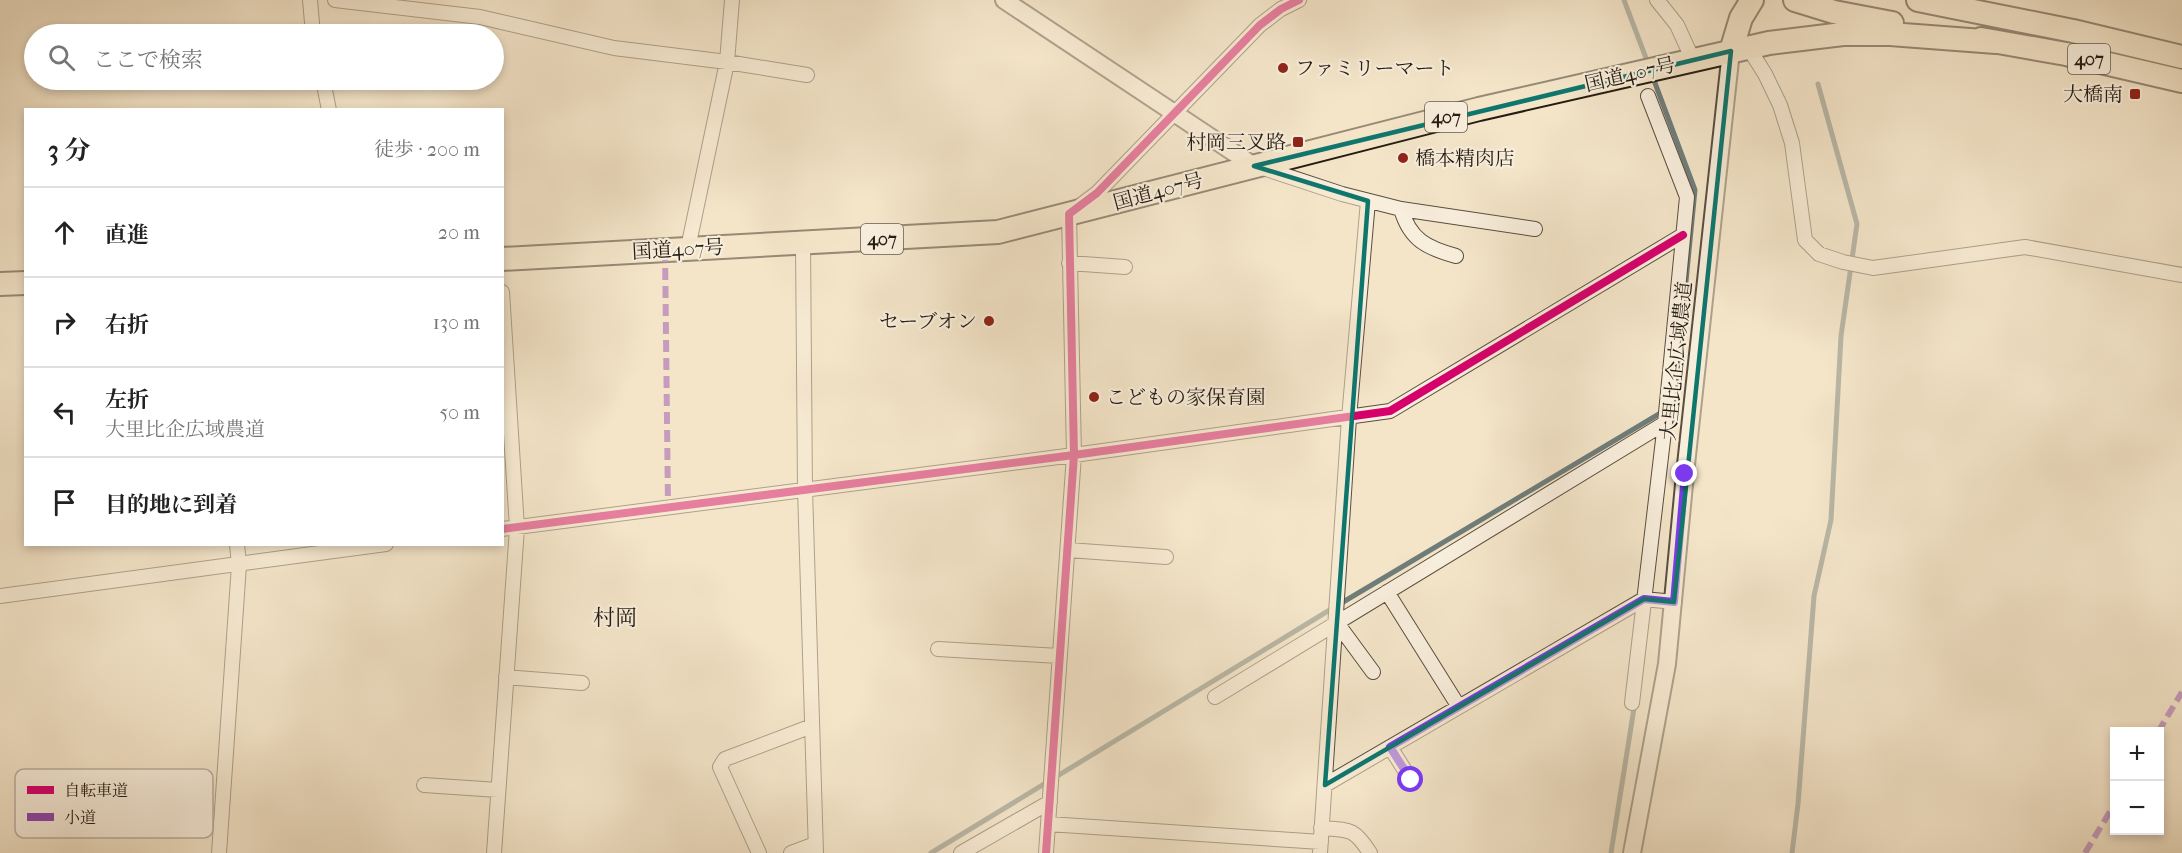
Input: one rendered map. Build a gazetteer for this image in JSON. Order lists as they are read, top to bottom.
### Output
{
  "streets": {
    "highway": ["407", "国道407号"],
    "street": ["大里比企広域農道"]
  },
  "crossings": [
    ["国道407号", "大里比企広域農道"]
  ],
  "districts": ["村岡"],
  "places": {
    "other": [
      "ファミリーマート",
      "橋本精肉店",
      "セーブオン",
      "こどもの家保育園"
    ],
    "transit": ["大橋南", "村岡三叉路"]
  },
  "legend": ["自転車道", "小道"],
  "page": {
    "search": "ここで検索",
    "heading": ["3 分", "徒歩 · 200 m"],
    "list": [
      ["直進", "20 m"],
      ["右折", "130 m"],
      ["左折", "大里比企広域農道", "50 m"],
      "目的地に到着"
    ],
    "map_buttons": ["+", "−"]
  }
}
